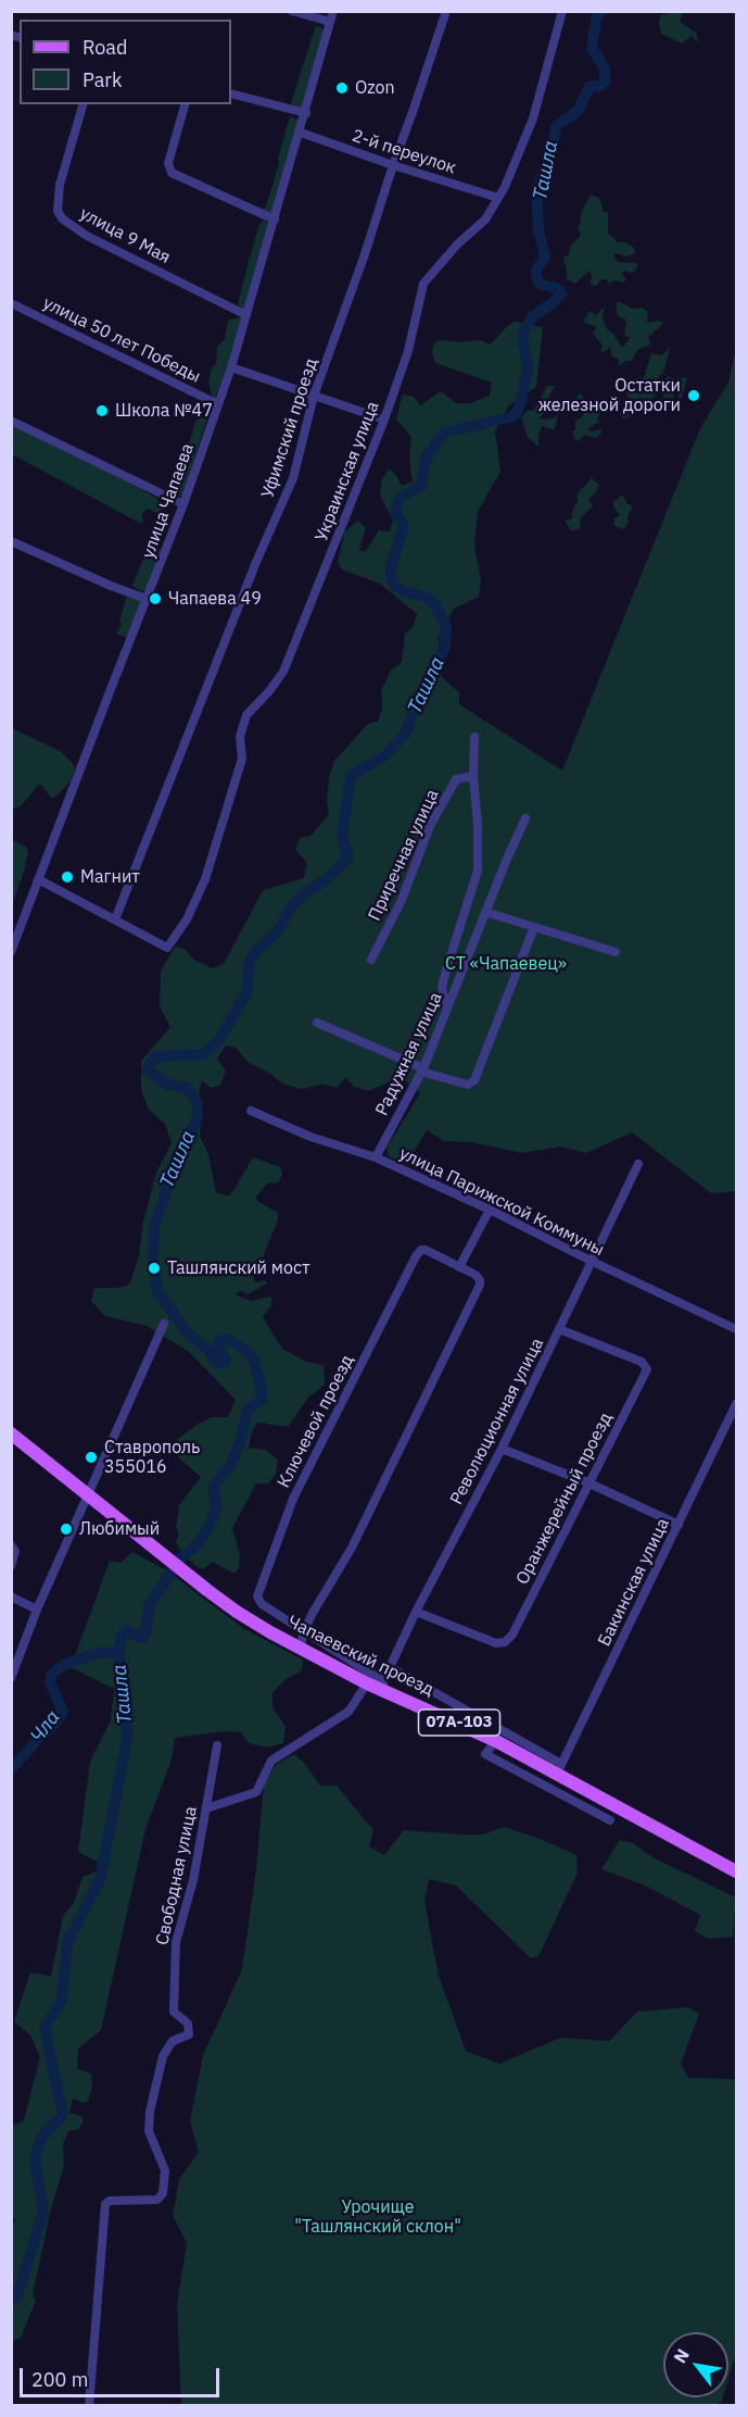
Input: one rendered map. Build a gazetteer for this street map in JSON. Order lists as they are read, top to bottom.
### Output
{
  "streets": {
    "main road": ["Чапаевский проезд", "07А-103"],
    "street": [
      "2-й переулок",
      "улица 9 Мая",
      "улица 50 лет Победы",
      "Уфимский проезд",
      "Украинская улица",
      "улица Чапаева",
      "Приречная улица",
      "Радужная улица",
      "улица Парижской Коммуны",
      "Ключевой проезд",
      "Революционная улица",
      "Оранжерейный проезд",
      "Бакинская улица",
      "Свободная улица"
    ]
  },
  "crossings": [
    ["2-й переулок", "Уфимский проезд"],
    ["2-й переулок", "Украинская улица"],
    ["2-й переулок", "улица Чапаева"],
    ["улица 9 Мая", "улица Чапаева"],
    ["улица 50 лет Победы", "улица Чапаева"],
    ["Уфимский проезд", "Украинская улица"],
    ["Радужная улица", "улица Парижской Коммуны"],
    ["улица Парижской Коммуны", "Революционная улица"],
    ["Ключевой проезд", "Революционная улица"],
    ["Ключевой проезд", "Чапаевский проезд"],
    ["Революционная улица", "Оранжерейный проезд"],
    ["Революционная улица", "Чапаевский проезд"],
    ["Бакинская улица", "Чапаевский проезд"],
    ["Чапаевский проезд", "07А-103"]
  ],
  "water": ["Ташла", "Чла"],
  "parks": ["СТ «Чапаевец»", "Урочище \"Ташлянский склон\""],
  "places": [
    "Ozon",
    "Остатки железной дороги",
    "Школа №47",
    "Чапаева 49",
    "Магнит",
    "Ташлянский мост",
    "Ставрополь 355016",
    "Любимый"
  ],
  "legend": ["Road", "Park"],
  "scale_bar": "200 m",
  "north": "top left"
}
